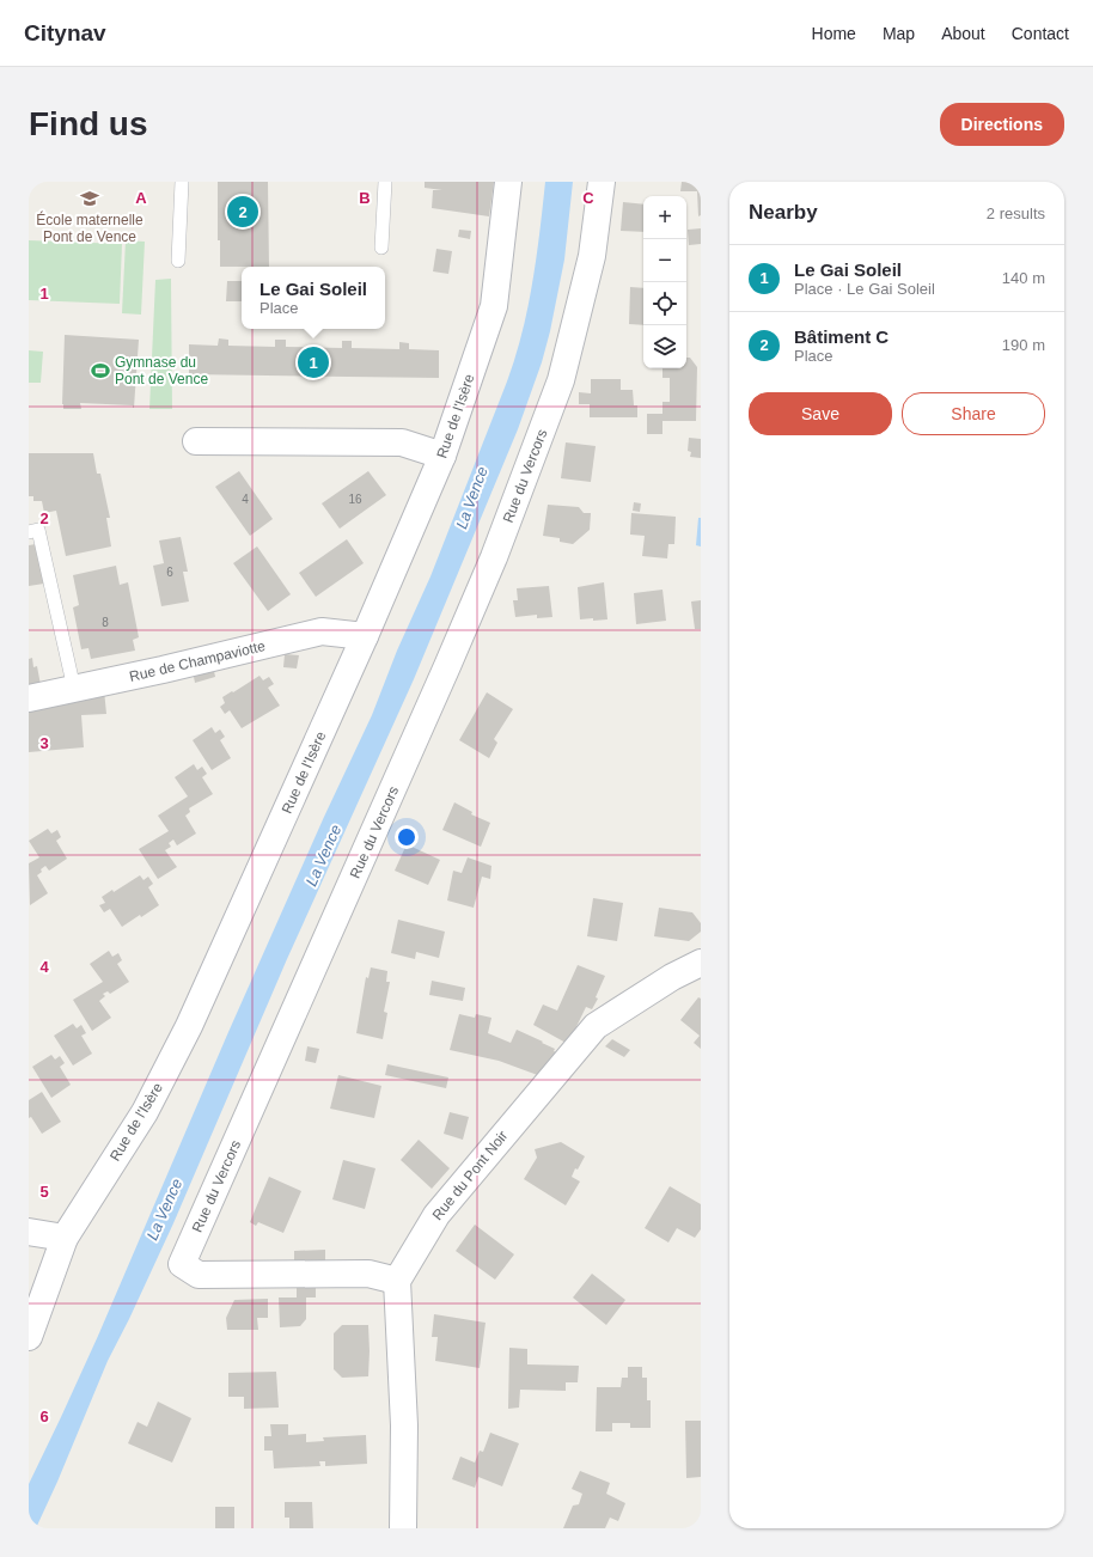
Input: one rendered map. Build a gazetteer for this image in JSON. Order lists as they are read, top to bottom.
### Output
{
  "streets": {
    "street": [
      "Rue de l'Isère",
      "Rue du Vercors",
      "Rue de Champaviotte",
      "Rue du Pont Noir"
    ]
  },
  "crossings": [
    ["Rue de l'Isère", "Rue de Champaviotte"],
    ["Rue du Vercors", "Rue du Pont Noir"]
  ],
  "water": ["La Vence"],
  "places": {
    "school or university": ["École maternelle Pont de Vence"],
    "sports": ["Gymnase du Pont de Vence"]
  },
  "house_numbers": [
    "4",
    "16",
    "6",
    "8"
  ],
  "page": {
    "header": "Citynav",
    "nav": [
      "Home",
      "Map",
      "About",
      "Contact"
    ],
    "buttons": [
      "Directions",
      ["Save", "Share"]
    ],
    "title": "Find us",
    "heading": ["Nearby", "2 results"],
    "pins": ["2", "1"],
    "map_buttons": ["+", "−"],
    "list": [
      {
        "mark": "1",
        "name": "Le Gai Soleil",
        "note": "Place · Le Gai Soleil",
        "value": "140 m"
      },
      {
        "mark": "2",
        "name": "Bâtiment C",
        "note": "Place",
        "value": "190 m"
      }
    ],
    "popup": ["Le Gai Soleil", "Place"]
  },
  "grid": {
    "columns": ["A", "B", "C"],
    "rows": [
      "1",
      "2",
      "3",
      "4",
      "5",
      "6"
    ]
  }
}
